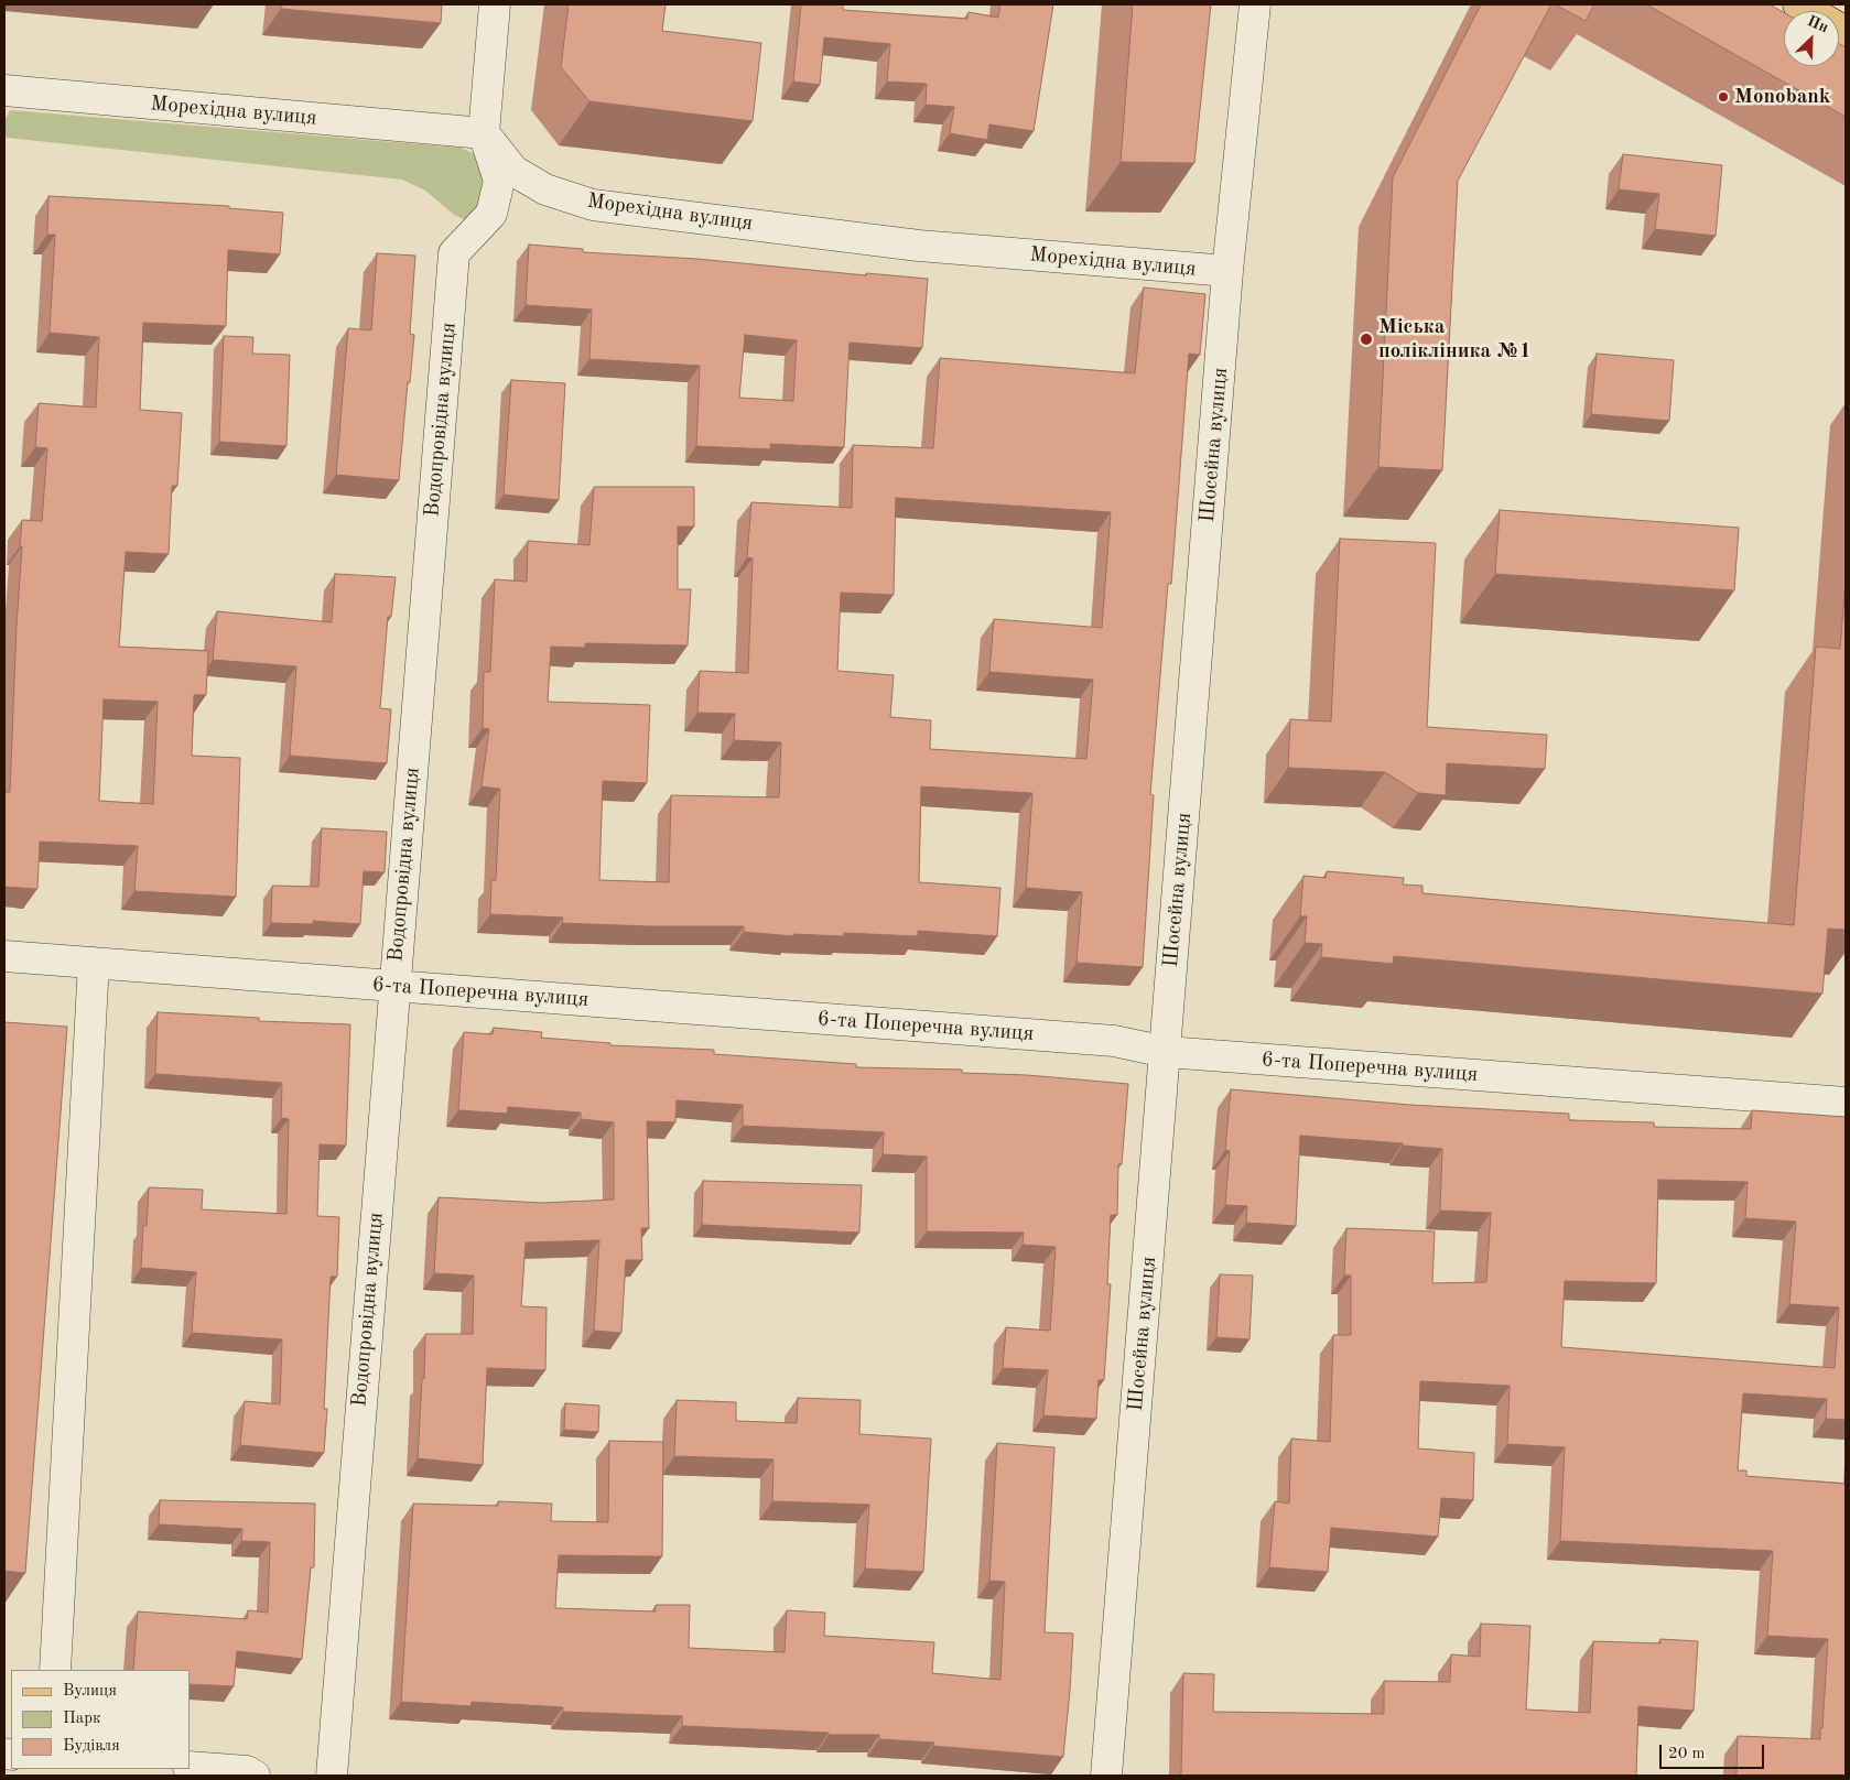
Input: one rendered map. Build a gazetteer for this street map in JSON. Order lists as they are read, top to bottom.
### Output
{
  "streets": {
    "street": [
      "Морехідна вулиця",
      "Водопровідна вулиця",
      "Шосейна вулиця",
      "6-та Поперечна вулиця"
    ]
  },
  "crossings": [
    ["Морехідна вулиця", "Водопровідна вулиця"],
    ["Морехідна вулиця", "Шосейна вулиця"],
    ["Водопровідна вулиця", "6-та Поперечна вулиця"],
    ["Шосейна вулиця", "6-та Поперечна вулиця"]
  ],
  "places": ["Monobank", "Міська полікліника №1"],
  "legend": ["Вулиця", "Парк", "Будівля"],
  "scale_bar": "20 m",
  "north": "top right"
}
